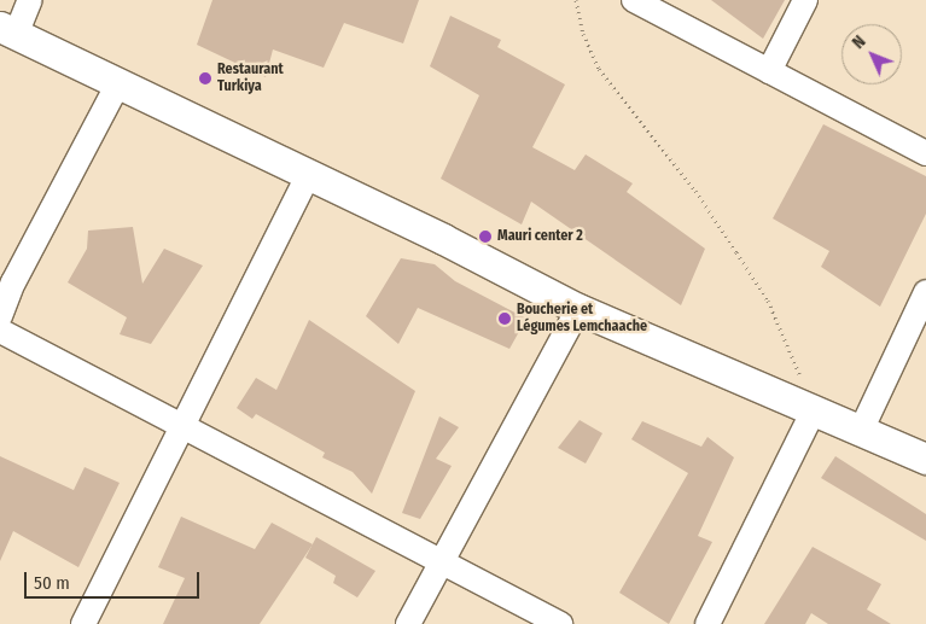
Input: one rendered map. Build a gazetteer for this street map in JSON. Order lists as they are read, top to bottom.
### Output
{
  "places": ["Restaurant Turkiya", "Mauri center 2", "Boucherie et Légumes Lemchaache"],
  "scale_bar": "50 m",
  "north": "top left"
}
